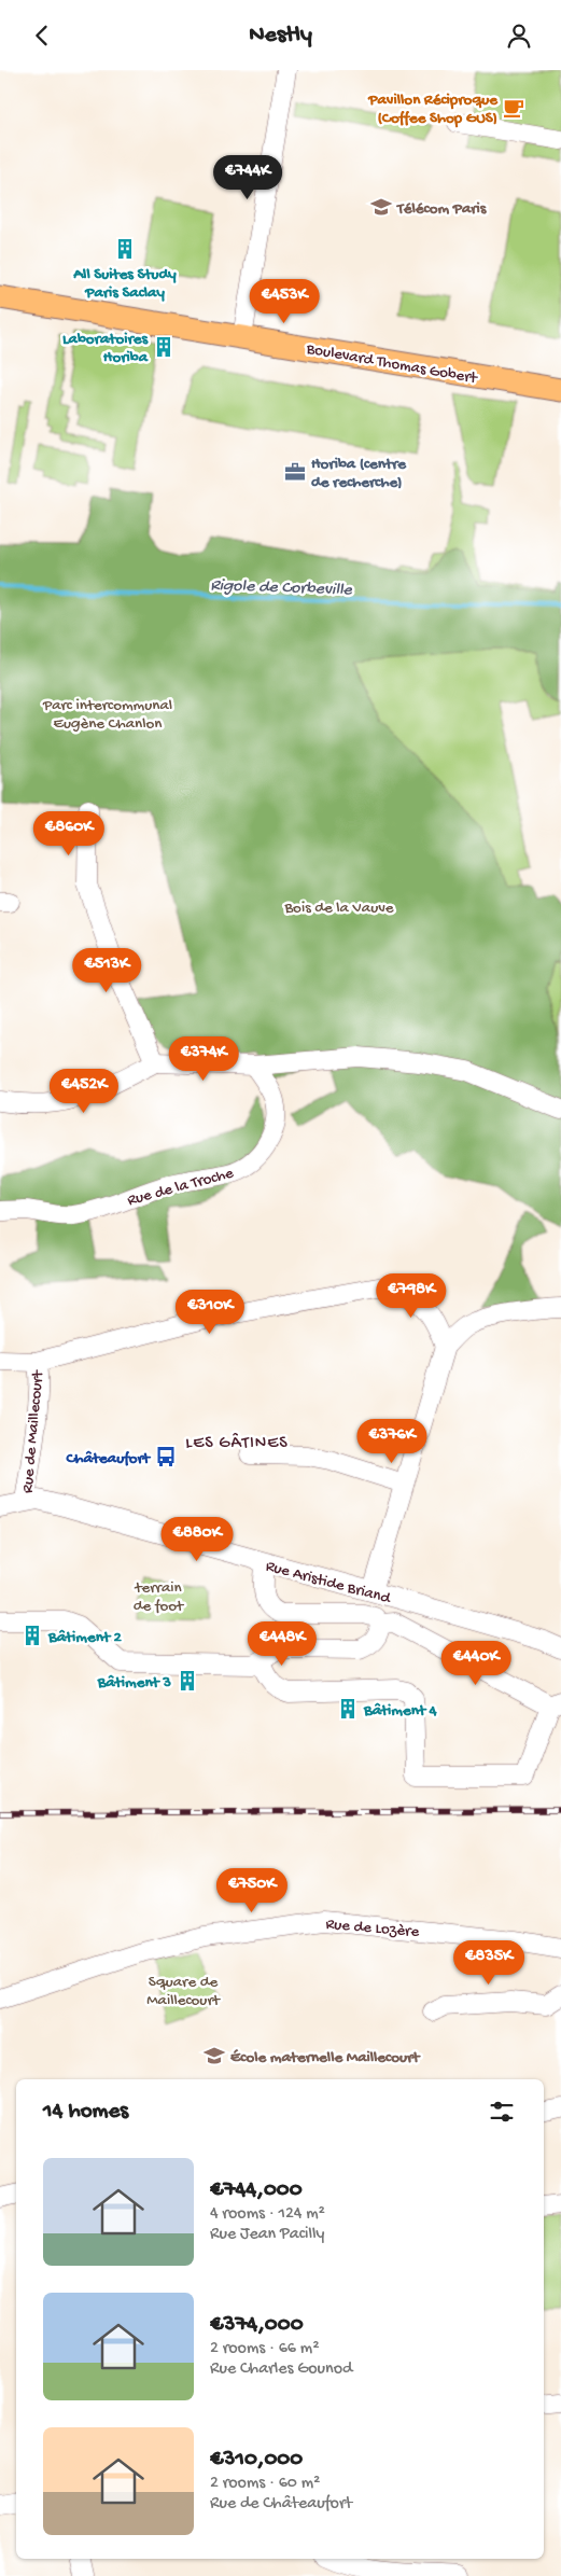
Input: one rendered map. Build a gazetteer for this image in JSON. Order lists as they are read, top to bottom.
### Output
{
  "streets": {
    "main road": ["Boulevard Thomas Gobert"],
    "street": [
      "Rue de la Troche",
      "Rue de Maillecourt",
      "Rue Aristide Briand",
      "Rue de Lozère"
    ]
  },
  "crossings": [
    ["Rue de Maillecourt", "Rue Aristide Briand"]
  ],
  "districts": ["LES GÂTINES"],
  "water": ["Rigole de Corbeville"],
  "parks": [
    "Parc intercommunal Eugène Chanlon",
    "Bois de la Vauve",
    "terrain de foot",
    "Square de Maillecourt"
  ],
  "places": {
    "cafe": ["Pavillon Réciproque (Coffee Shop GUS)"],
    "school or university": ["Télécom Paris", "École maternelle Maillecourt"],
    "building": [
      "All Suites Study Paris Saclay",
      "Laboratoires Horiba",
      "Bâtiment 2",
      "Bâtiment 3",
      "Bâtiment 4"
    ],
    "office": ["Horiba (centre de recherche)"],
    "bus stop": ["Châteaufort"]
  },
  "page": {
    "header": "Nestly",
    "price": [
      "€744K",
      "€453K",
      "€860K",
      "€513K",
      "€374K",
      "€452K",
      "€798K",
      "€310K",
      "€376K",
      "€880K",
      "€448K",
      "€440K",
      "€750K",
      "€835K"
    ],
    "heading": "14 homes",
    "list": [
      {
        "name": "€744,000",
        "note": "4 rooms · 124 m² · Rue Jean Pacilly"
      },
      {
        "name": "€374,000",
        "note": "2 rooms · 66 m² · Rue Charles Gounod"
      },
      {
        "name": "€310,000",
        "note": "2 rooms · 60 m² · Rue de Châteaufort"
      }
    ]
  }
}
